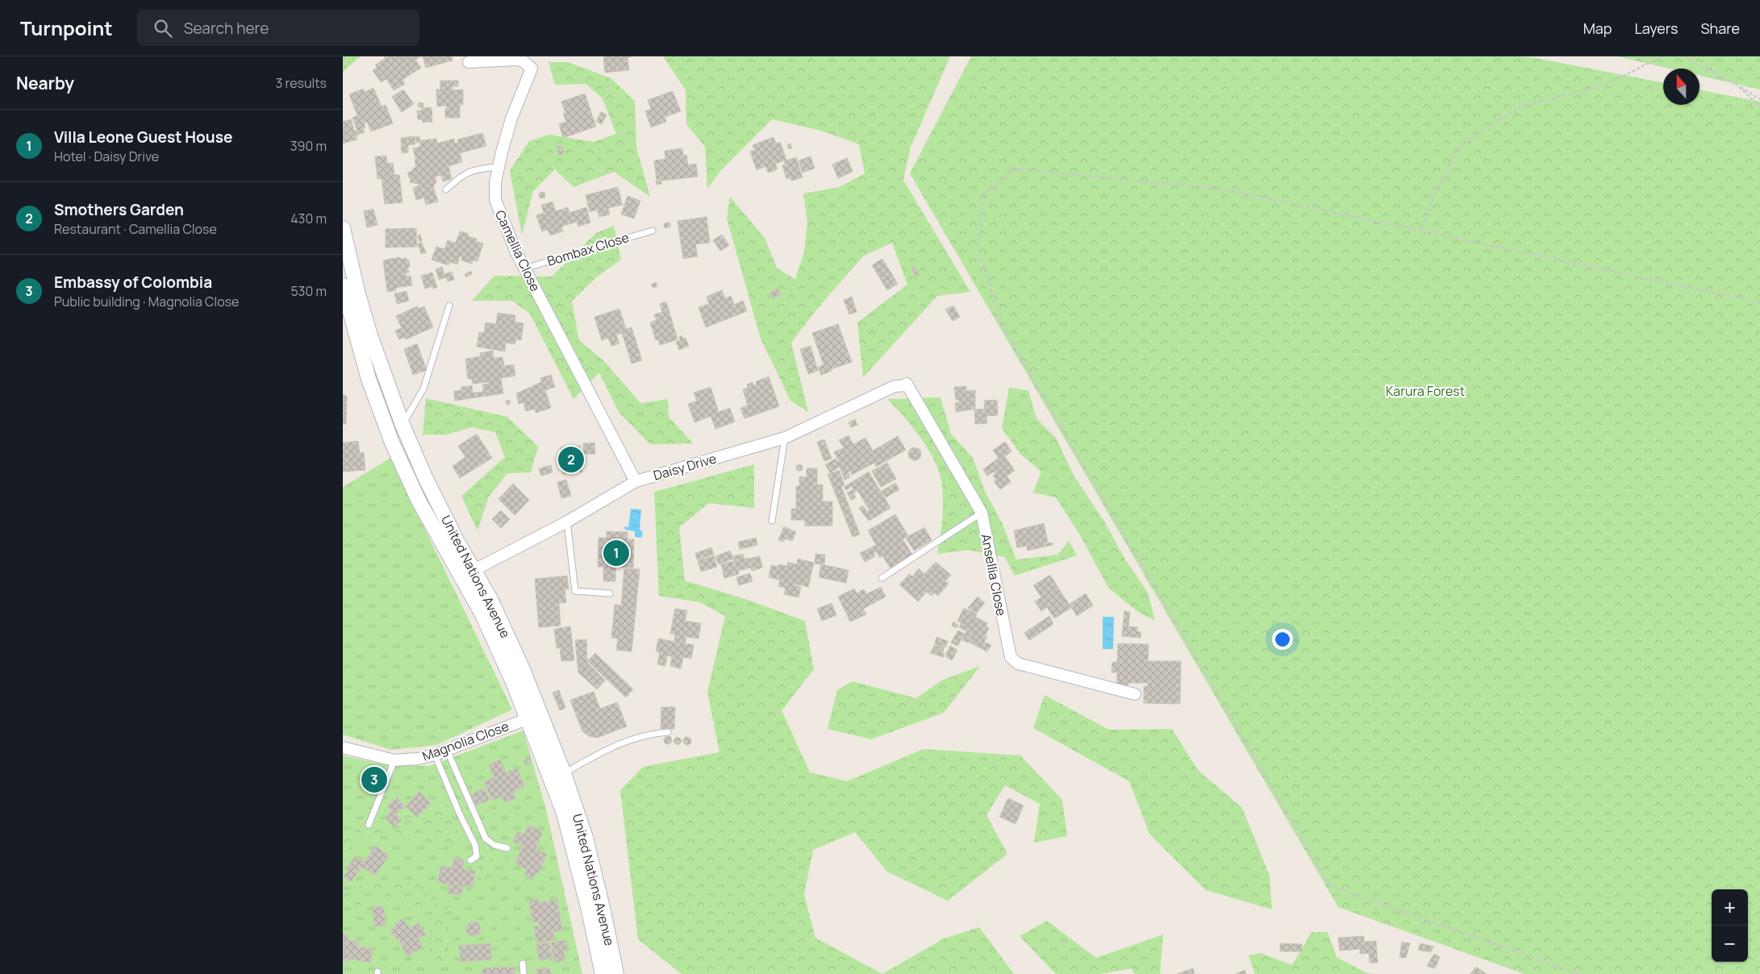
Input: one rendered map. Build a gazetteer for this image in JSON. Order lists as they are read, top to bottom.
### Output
{
  "streets": {
    "street": [
      "Camellia Close",
      "Daisy Drive",
      "Ansellia Close",
      "United Nations Avenue",
      "Magnolia Close"
    ],
    "lane": ["Bombax Close"]
  },
  "crossings": [
    ["Bombax Close", "Camellia Close"],
    ["Camellia Close", "Daisy Drive"],
    ["Daisy Drive", "Ansellia Close"],
    ["Daisy Drive", "United Nations Avenue"],
    ["United Nations Avenue", "Magnolia Close"]
  ],
  "parks": ["Karura Forest"],
  "north": "top",
  "page": {
    "header": "Turnpoint",
    "search": "Search here",
    "nav": ["Map", "Layers", "Share"],
    "heading": ["Nearby", "3 results"],
    "list": [
      {
        "mark": "1",
        "name": "Villa Leone Guest House",
        "note": "Hotel · Daisy Drive",
        "value": "390 m"
      },
      {
        "mark": "2",
        "name": "Smothers Garden",
        "note": "Restaurant · Camellia Close",
        "value": "430 m"
      },
      {
        "mark": "3",
        "name": "Embassy of Colombia",
        "note": "Public building · Magnolia Close",
        "value": "530 m"
      }
    ],
    "pins": ["2", "1", "3"],
    "map_buttons": ["+", "−"]
  }
}
